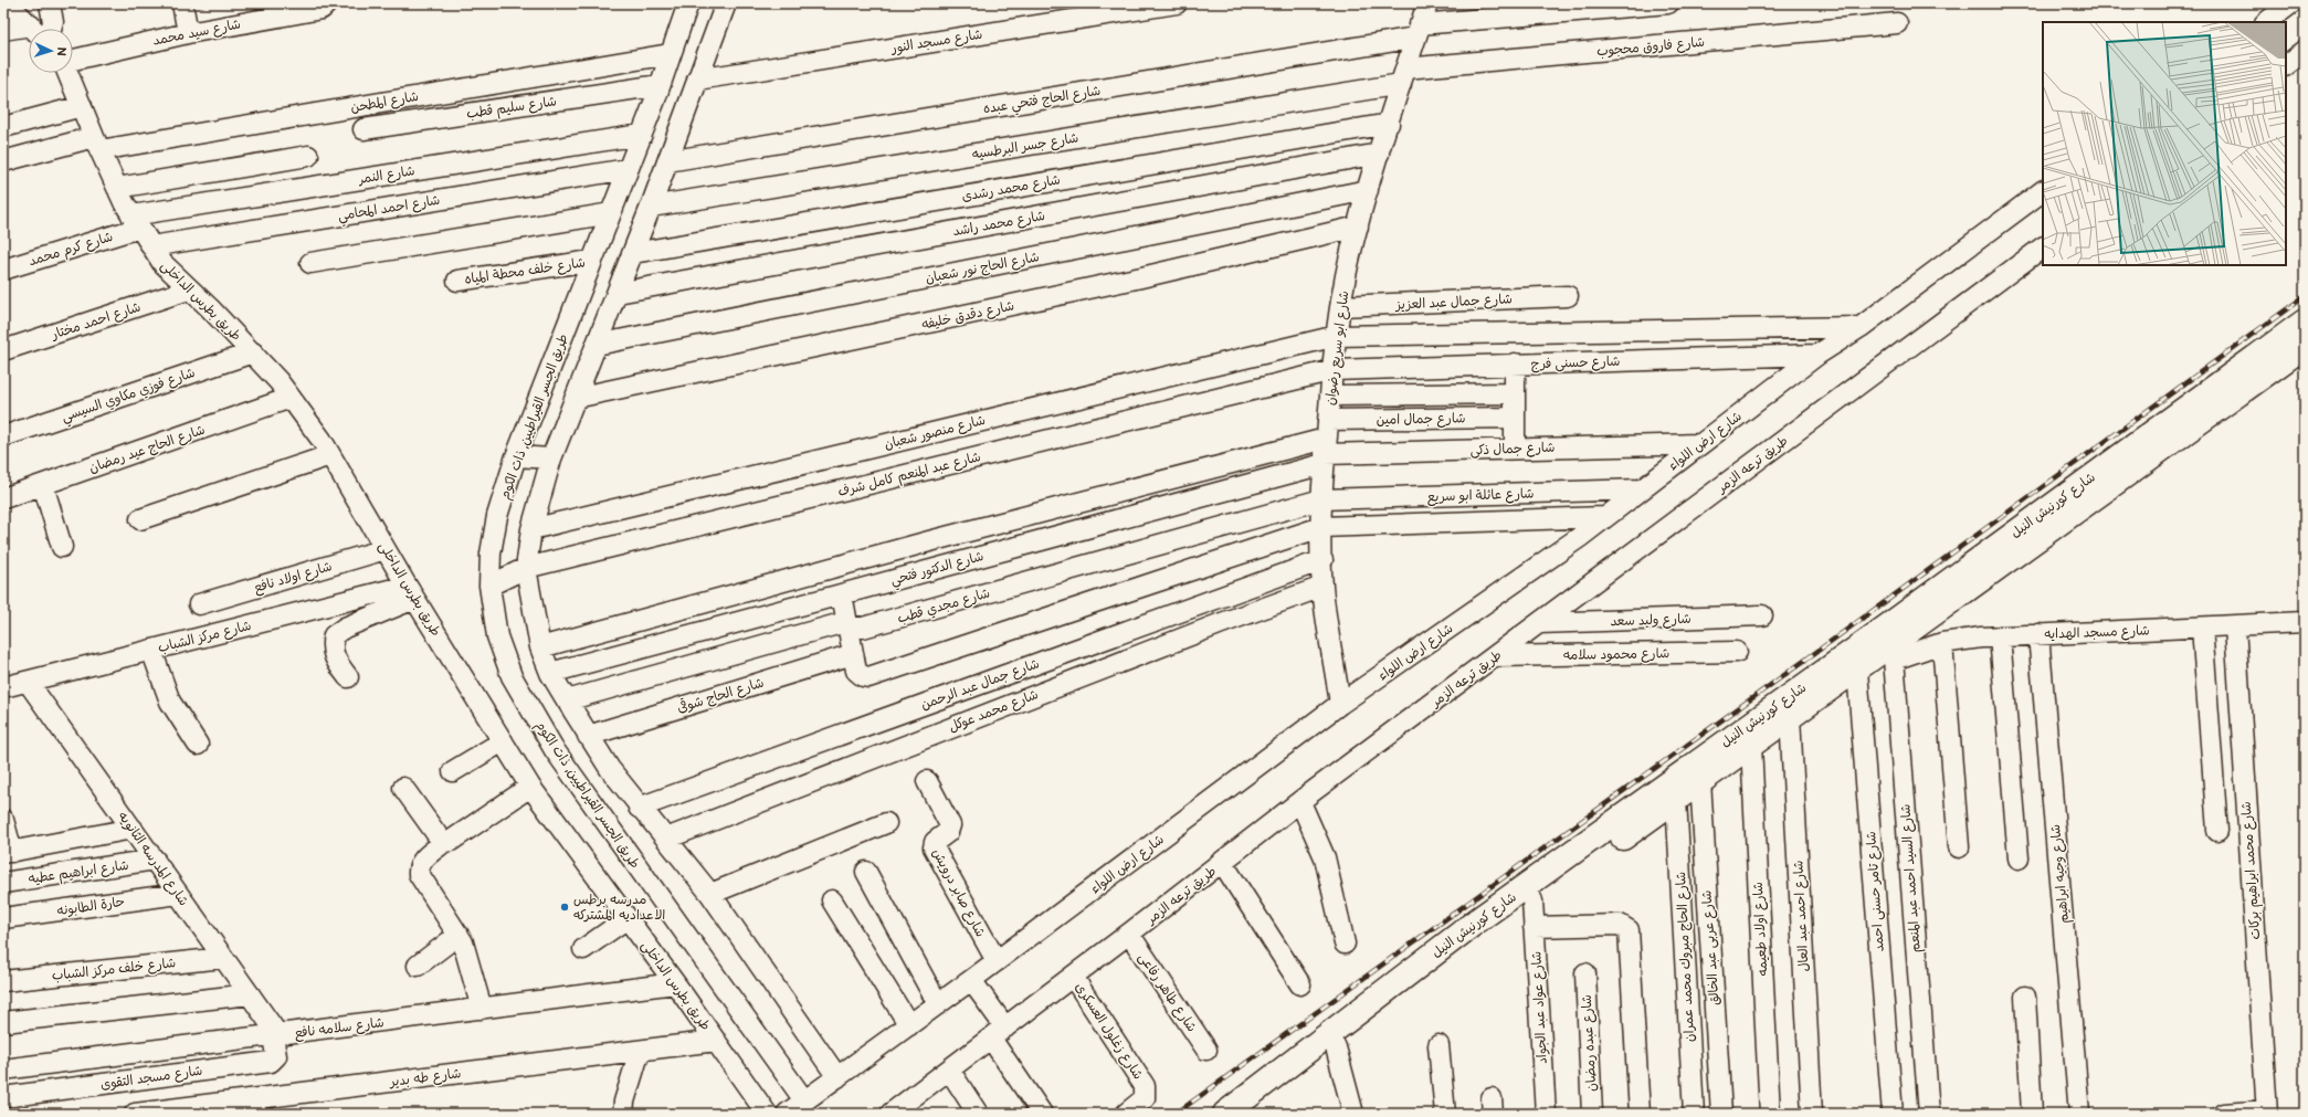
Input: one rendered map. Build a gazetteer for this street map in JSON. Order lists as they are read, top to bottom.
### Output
{
  "streets": {
    "main road": ["شارع كورنيش النيل"],
    "street": [
      "شارع سيد محمد",
      "شارع مسجد النور",
      "شارع فاروق محجوب",
      "شارع الحاج فتحي عبده",
      "شارع المطحن",
      "شارع سليم قطب",
      "شارع جسر البرطسيه",
      "شارع النمر",
      "شارع محمد رشدى",
      "شارع احمد المحامي",
      "شارع محمد راشد",
      "شارع كرم محمد",
      "شارع الحاج نور شعبان",
      "شارع خلف محطة المياه",
      "طريق بطرس الداخلى",
      "شارع جمال عبد العزيز",
      "شارع دقدق خليفه",
      "شارع احمد مختار",
      "شارع ابو سريع رضوان",
      "شارع حسنى فرج",
      "شارع فوزي مكاوي السيسي",
      "طريق الجسر القيراطيين, ذات الكوم",
      "شارع جمال امين",
      "شارع منصور شعبان",
      "شارع ارض اللواء",
      "شارع الحاج عيد رمضان",
      "شارع جمال ذكى",
      "طريق ترعه الزمر",
      "شارع عبد المنعم كامل شرف",
      "شارع عائلة ابو سريع",
      "شارع الدكتور فتحي",
      "شارع اولاد نافع",
      "شارع مجدي قطب",
      "شارع وليد سعد",
      "شارع مسجد الهدايه",
      "شارع مركز الشباب",
      "شارع محمود سلامه",
      "شارع جمال عبد الرحمن",
      "شارع الحاج شوقى",
      "شارع محمد عوكل",
      "شارع المدرسه الثانويه",
      "شارع محمد ابراهيم بركات",
      "شارع ابراهيم عطيه",
      "شارع وجيه ابراهيم",
      "شارع السيد احمد عبد المنعم",
      "شارع تامر حسنى احمد",
      "شارع صابر درويش",
      "حارة الطابونه",
      "شارع احمد عبد العال",
      "شارع اولاد طعيمه",
      "شارع عربى عبد الخالق",
      "شارع الحاج مبروك محمد عمران",
      "شارع خلف مركز الشباب",
      "شارع طاهر رفاعى",
      "شارع عواد عبد الجواد",
      "شارع سلامه نافع",
      "شارع زغلول العسكرى",
      "شارع عبده رمضان",
      "شارع مسجد التقوى",
      "شارع طه بدير"
    ]
  },
  "crossings": [
    ["شارع فاروق محجوب", "شارع جسر البرطسيه"],
    ["شارع فاروق محجوب", "شارع ابو سريع رضوان"],
    ["شارع الحاج فتحي عبده", "شارع ابو سريع رضوان"],
    ["شارع المطحن", "طريق بطرس الداخلى"],
    ["شارع المطحن", "طريق الجسر القيراطيين, ذات الكوم"],
    ["شارع سليم قطب", "طريق الجسر القيراطيين, ذات الكوم"],
    ["شارع جسر البرطسيه", "شارع ابو سريع رضوان"],
    ["شارع النمر", "شارع كرم محمد"],
    ["شارع النمر", "طريق بطرس الداخلى"],
    ["شارع النمر", "طريق الجسر القيراطيين, ذات الكوم"],
    ["شارع محمد رشدى", "شارع ابو سريع رضوان"],
    ["شارع احمد المحامي", "طريق بطرس الداخلى"],
    ["شارع احمد المحامي", "طريق الجسر القيراطيين, ذات الكوم"],
    ["شارع محمد راشد", "شارع ابو سريع رضوان"],
    ["شارع كرم محمد", "طريق بطرس الداخلى"],
    ["شارع الحاج نور شعبان", "شارع ابو سريع رضوان"],
    ["شارع خلف محطة المياه", "طريق الجسر القيراطيين, ذات الكوم"],
    ["طريق بطرس الداخلى", "شارع احمد مختار"],
    ["طريق بطرس الداخلى", "شارع فوزي مكاوي السيسي"],
    ["طريق بطرس الداخلى", "شارع الحاج عيد رمضان"],
    ["طريق بطرس الداخلى", "شارع اولاد نافع"],
    ["طريق بطرس الداخلى", "شارع مركز الشباب"],
    ["طريق بطرس الداخلى", "شارع سلامه نافع"],
    ["طريق بطرس الداخلى", "شارع طه بدير"],
    ["شارع جمال عبد العزيز", "شارع ابو سريع رضوان"],
    ["شارع دقدق خليفه", "شارع ابو سريع رضوان"],
    ["شارع ابو سريع رضوان", "شارع حسنى فرج"],
    ["شارع ابو سريع رضوان", "شارع جمال امين"],
    ["شارع ابو سريع رضوان", "شارع منصور شعبان"],
    ["شارع ابو سريع رضوان", "شارع ارض اللواء"],
    ["شارع ابو سريع رضوان", "شارع جمال ذكى"],
    ["شارع ابو سريع رضوان", "شارع عبد المنعم كامل شرف"],
    ["شارع ابو سريع رضوان", "شارع عائلة ابو سريع"],
    ["شارع ابو سريع رضوان", "شارع الدكتور فتحي"],
    ["شارع ابو سريع رضوان", "شارع مجدي قطب"],
    ["شارع ابو سريع رضوان", "شارع جمال عبد الرحمن"],
    ["شارع ابو سريع رضوان", "شارع محمد عوكل"],
    ["شارع حسنى فرج", "شارع ارض اللواء"],
    ["شارع حسنى فرج", "شارع عبد المنعم كامل شرف"],
    ["طريق الجسر القيراطيين, ذات الكوم", "شارع ارض اللواء"],
    ["طريق الجسر القيراطيين, ذات الكوم", "شارع عبد المنعم كامل شرف"],
    ["شارع جمال امين", "شارع جمال ذكى"],
    ["شارع جمال امين", "شارع الدكتور فتحي"],
    ["شارع منصور شعبان", "شارع ارض اللواء"],
    ["شارع ارض اللواء", "شارع جمال ذكى"],
    ["شارع ارض اللواء", "شارع عائلة ابو سريع"],
    ["شارع ارض اللواء", "شارع صابر درويش"],
    ["شارع جمال ذكى", "شارع الدكتور فتحي"],
    ["طريق ترعه الزمر", "شارع وليد سعد"],
    ["طريق ترعه الزمر", "شارع محمود سلامه"],
    ["طريق ترعه الزمر", "شارع طاهر رفاعى"],
    ["طريق ترعه الزمر", "شارع زغلول العسكرى"],
    ["شارع عائلة ابو سريع", "شارع مجدي قطب"],
    ["شارع كورنيش النيل", "شارع مسجد الهدايه"],
    ["شارع كورنيش النيل", "شارع السيد احمد عبد المنعم"],
    ["شارع كورنيش النيل", "شارع تامر حسنى احمد"],
    ["شارع كورنيش النيل", "شارع احمد عبد العال"],
    ["شارع كورنيش النيل", "شارع اولاد طعيمه"],
    ["شارع كورنيش النيل", "شارع عربى عبد الخالق"],
    ["شارع كورنيش النيل", "شارع الحاج مبروك محمد عمران"],
    ["شارع كورنيش النيل", "شارع عواد عبد الجواد"],
    ["شارع مسجد الهدايه", "شارع محمد ابراهيم بركات"],
    ["شارع مسجد الهدايه", "شارع وجيه ابراهيم"],
    ["شارع مسجد الهدايه", "شارع السيد احمد عبد المنعم"],
    ["شارع مركز الشباب", "شارع المدرسه الثانويه"],
    ["شارع المدرسه الثانويه", "شارع ابراهيم عطيه"],
    ["شارع المدرسه الثانويه", "حارة الطابونه"],
    ["شارع المدرسه الثانويه", "شارع خلف مركز الشباب"],
    ["شارع المدرسه الثانويه", "شارع سلامه نافع"],
    ["شارع المدرسه الثانويه", "شارع مسجد التقوى"],
    ["شارع سلامه نافع", "شارع مسجد التقوى"]
  ],
  "places": ["مدرسه برطس الاعداديه المشتركه"],
  "north": "right"
}
